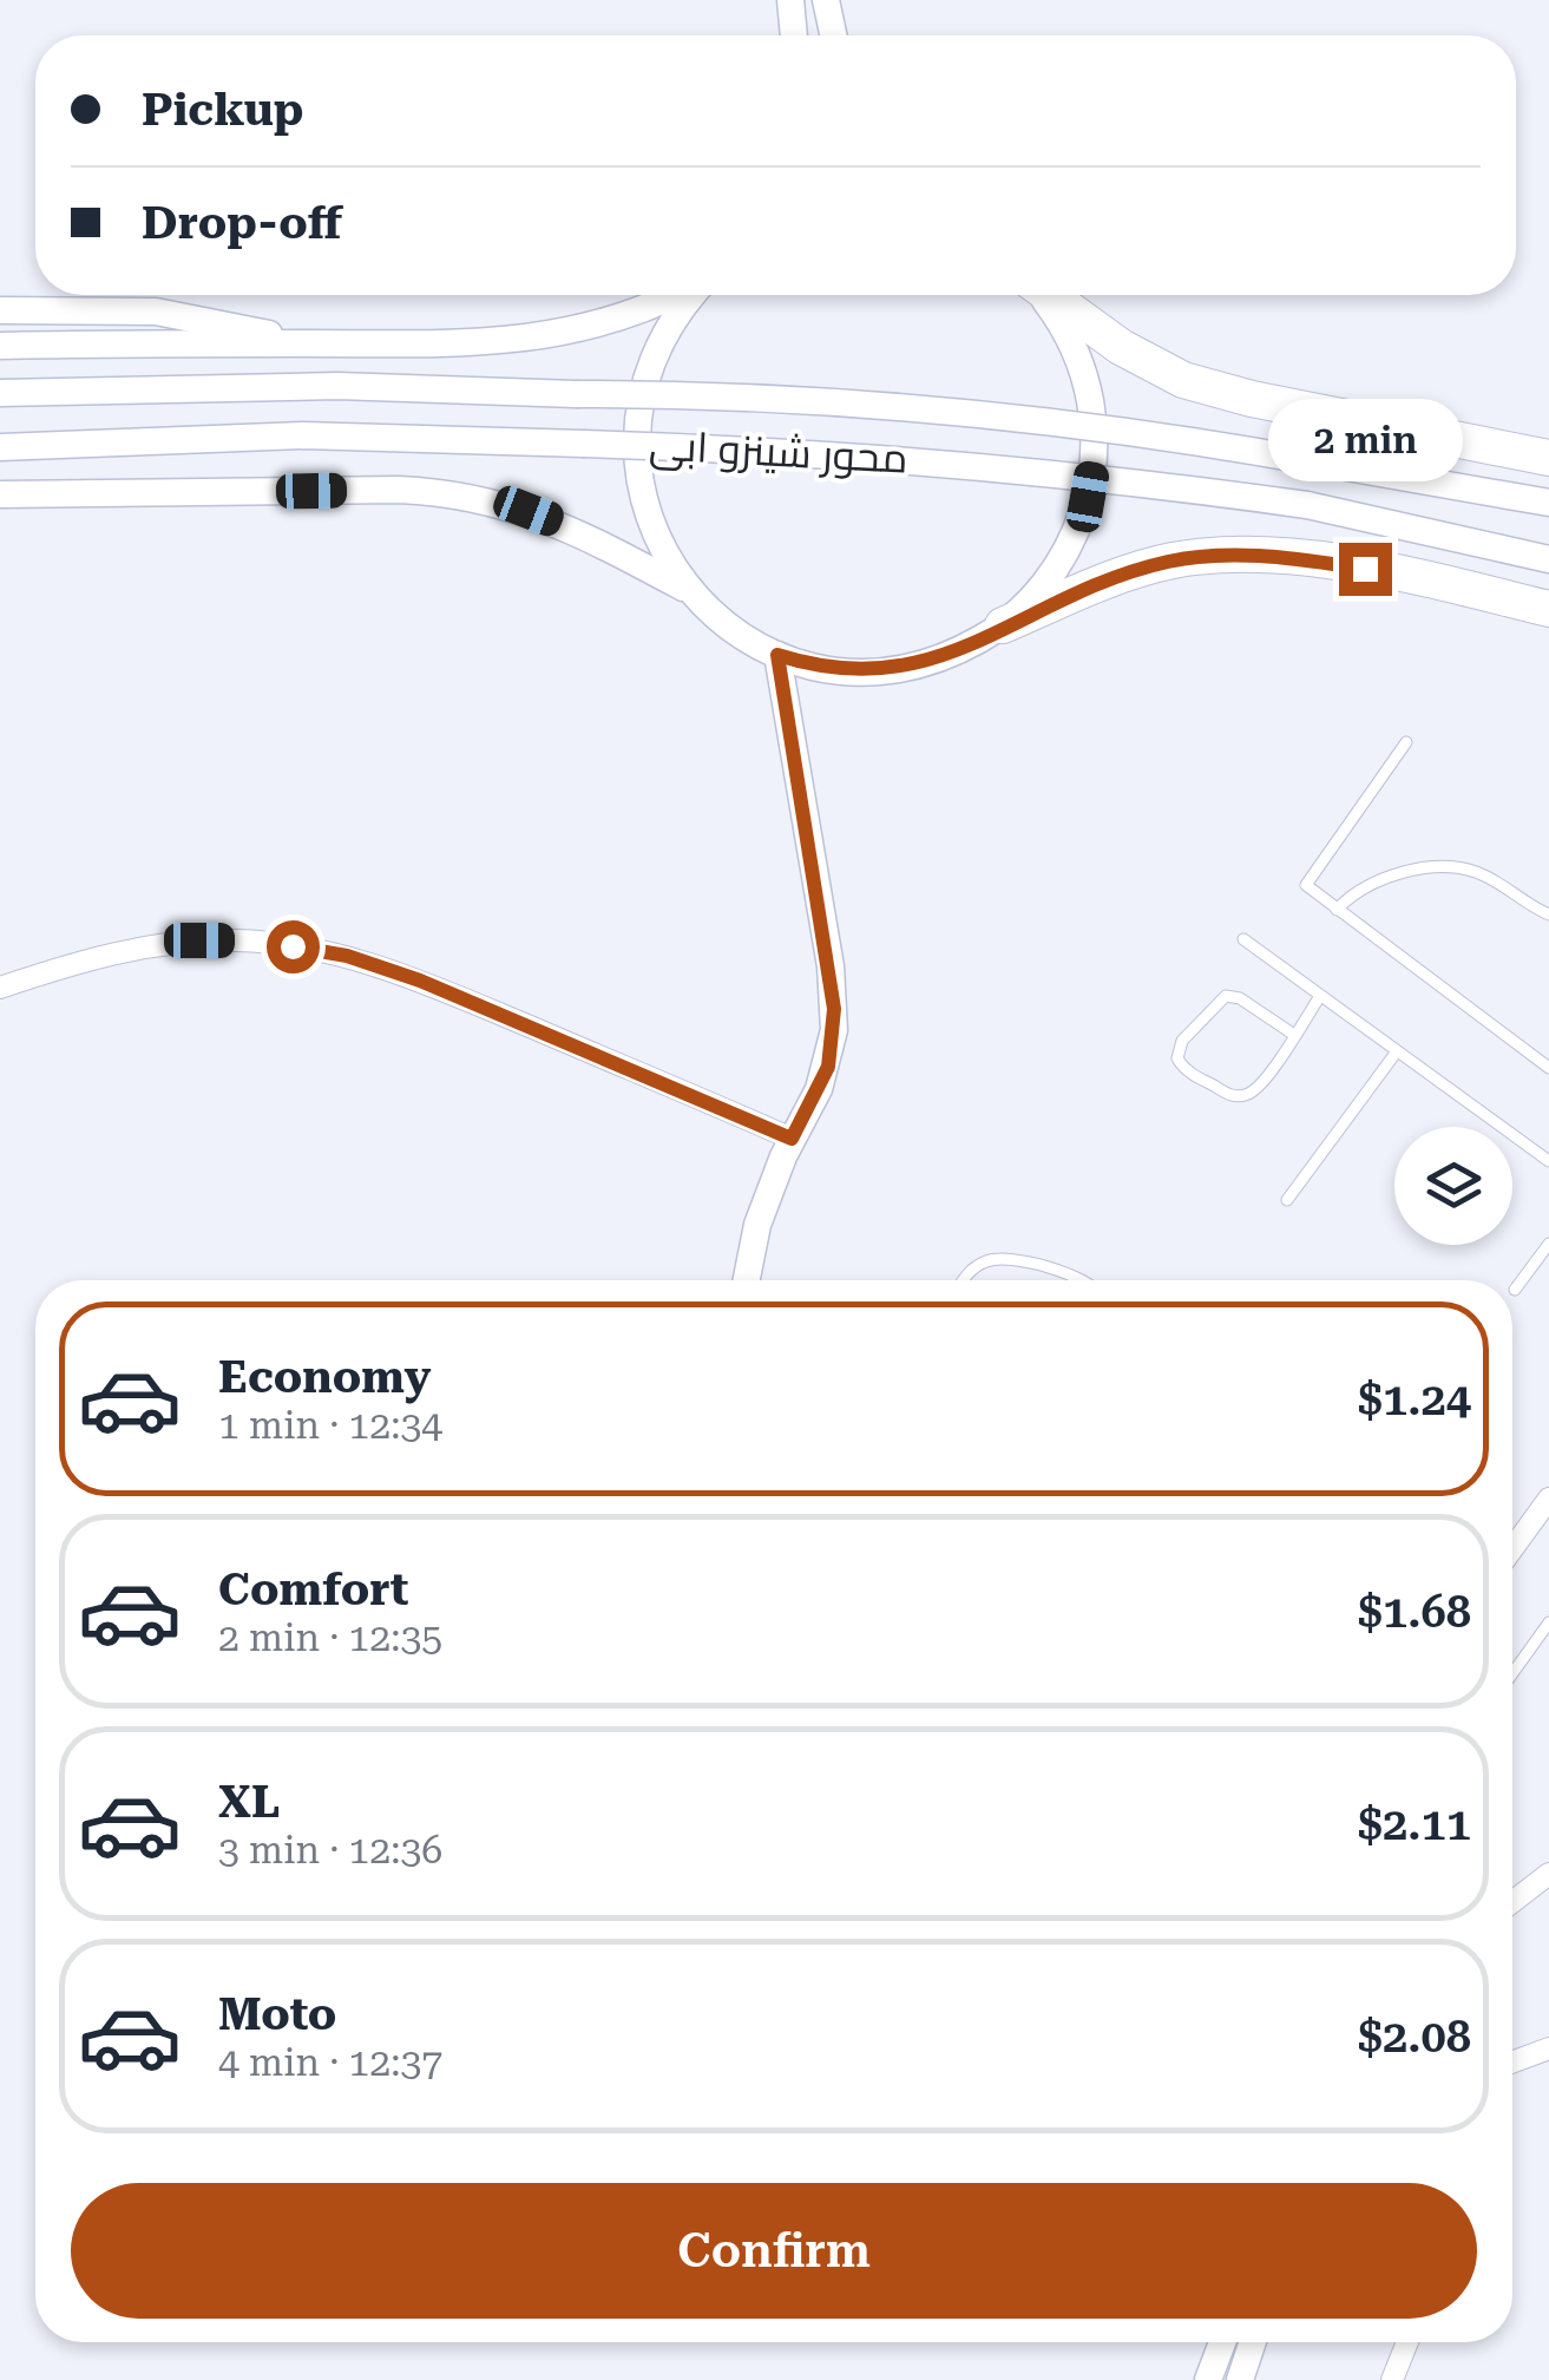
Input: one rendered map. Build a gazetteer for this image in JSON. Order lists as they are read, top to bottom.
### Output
{
  "streets": {
    "main road": ["محور شينزو ابى"]
  },
  "page": {
    "banner": ["Pickup", "Drop-off"],
    "bubble": "2 min",
    "list": [
      {
        "name": "Economy",
        "note": "1 min · 12:34",
        "value": "$1.24"
      },
      {
        "name": "Comfort",
        "note": "2 min · 12:35",
        "value": "$1.68"
      },
      {
        "name": "XL",
        "note": "3 min · 12:36",
        "value": "$2.11"
      },
      {
        "name": "Moto",
        "note": "4 min · 12:37",
        "value": "$2.08"
      }
    ],
    "buttons": "Confirm"
  }
}
